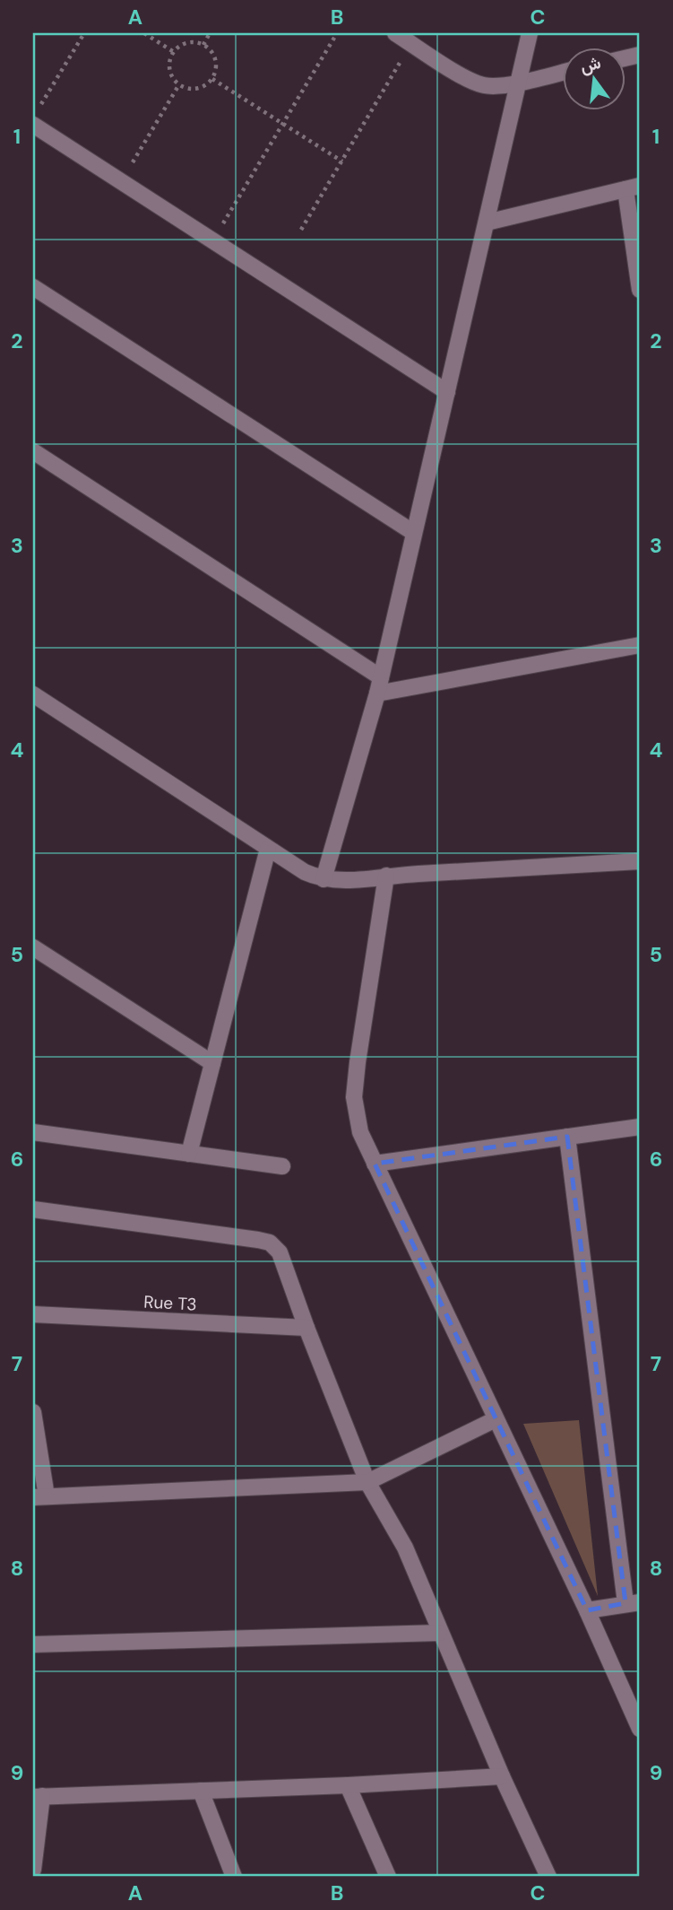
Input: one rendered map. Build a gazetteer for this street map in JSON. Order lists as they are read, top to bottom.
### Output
{
  "streets": {
    "street": ["Rue T3"]
  },
  "north": "top",
  "grid": {
    "columns": ["A", "B", "C"],
    "rows": [
      "1",
      "2",
      "3",
      "4",
      "5",
      "6",
      "7",
      "8",
      "9"
    ]
  }
}
